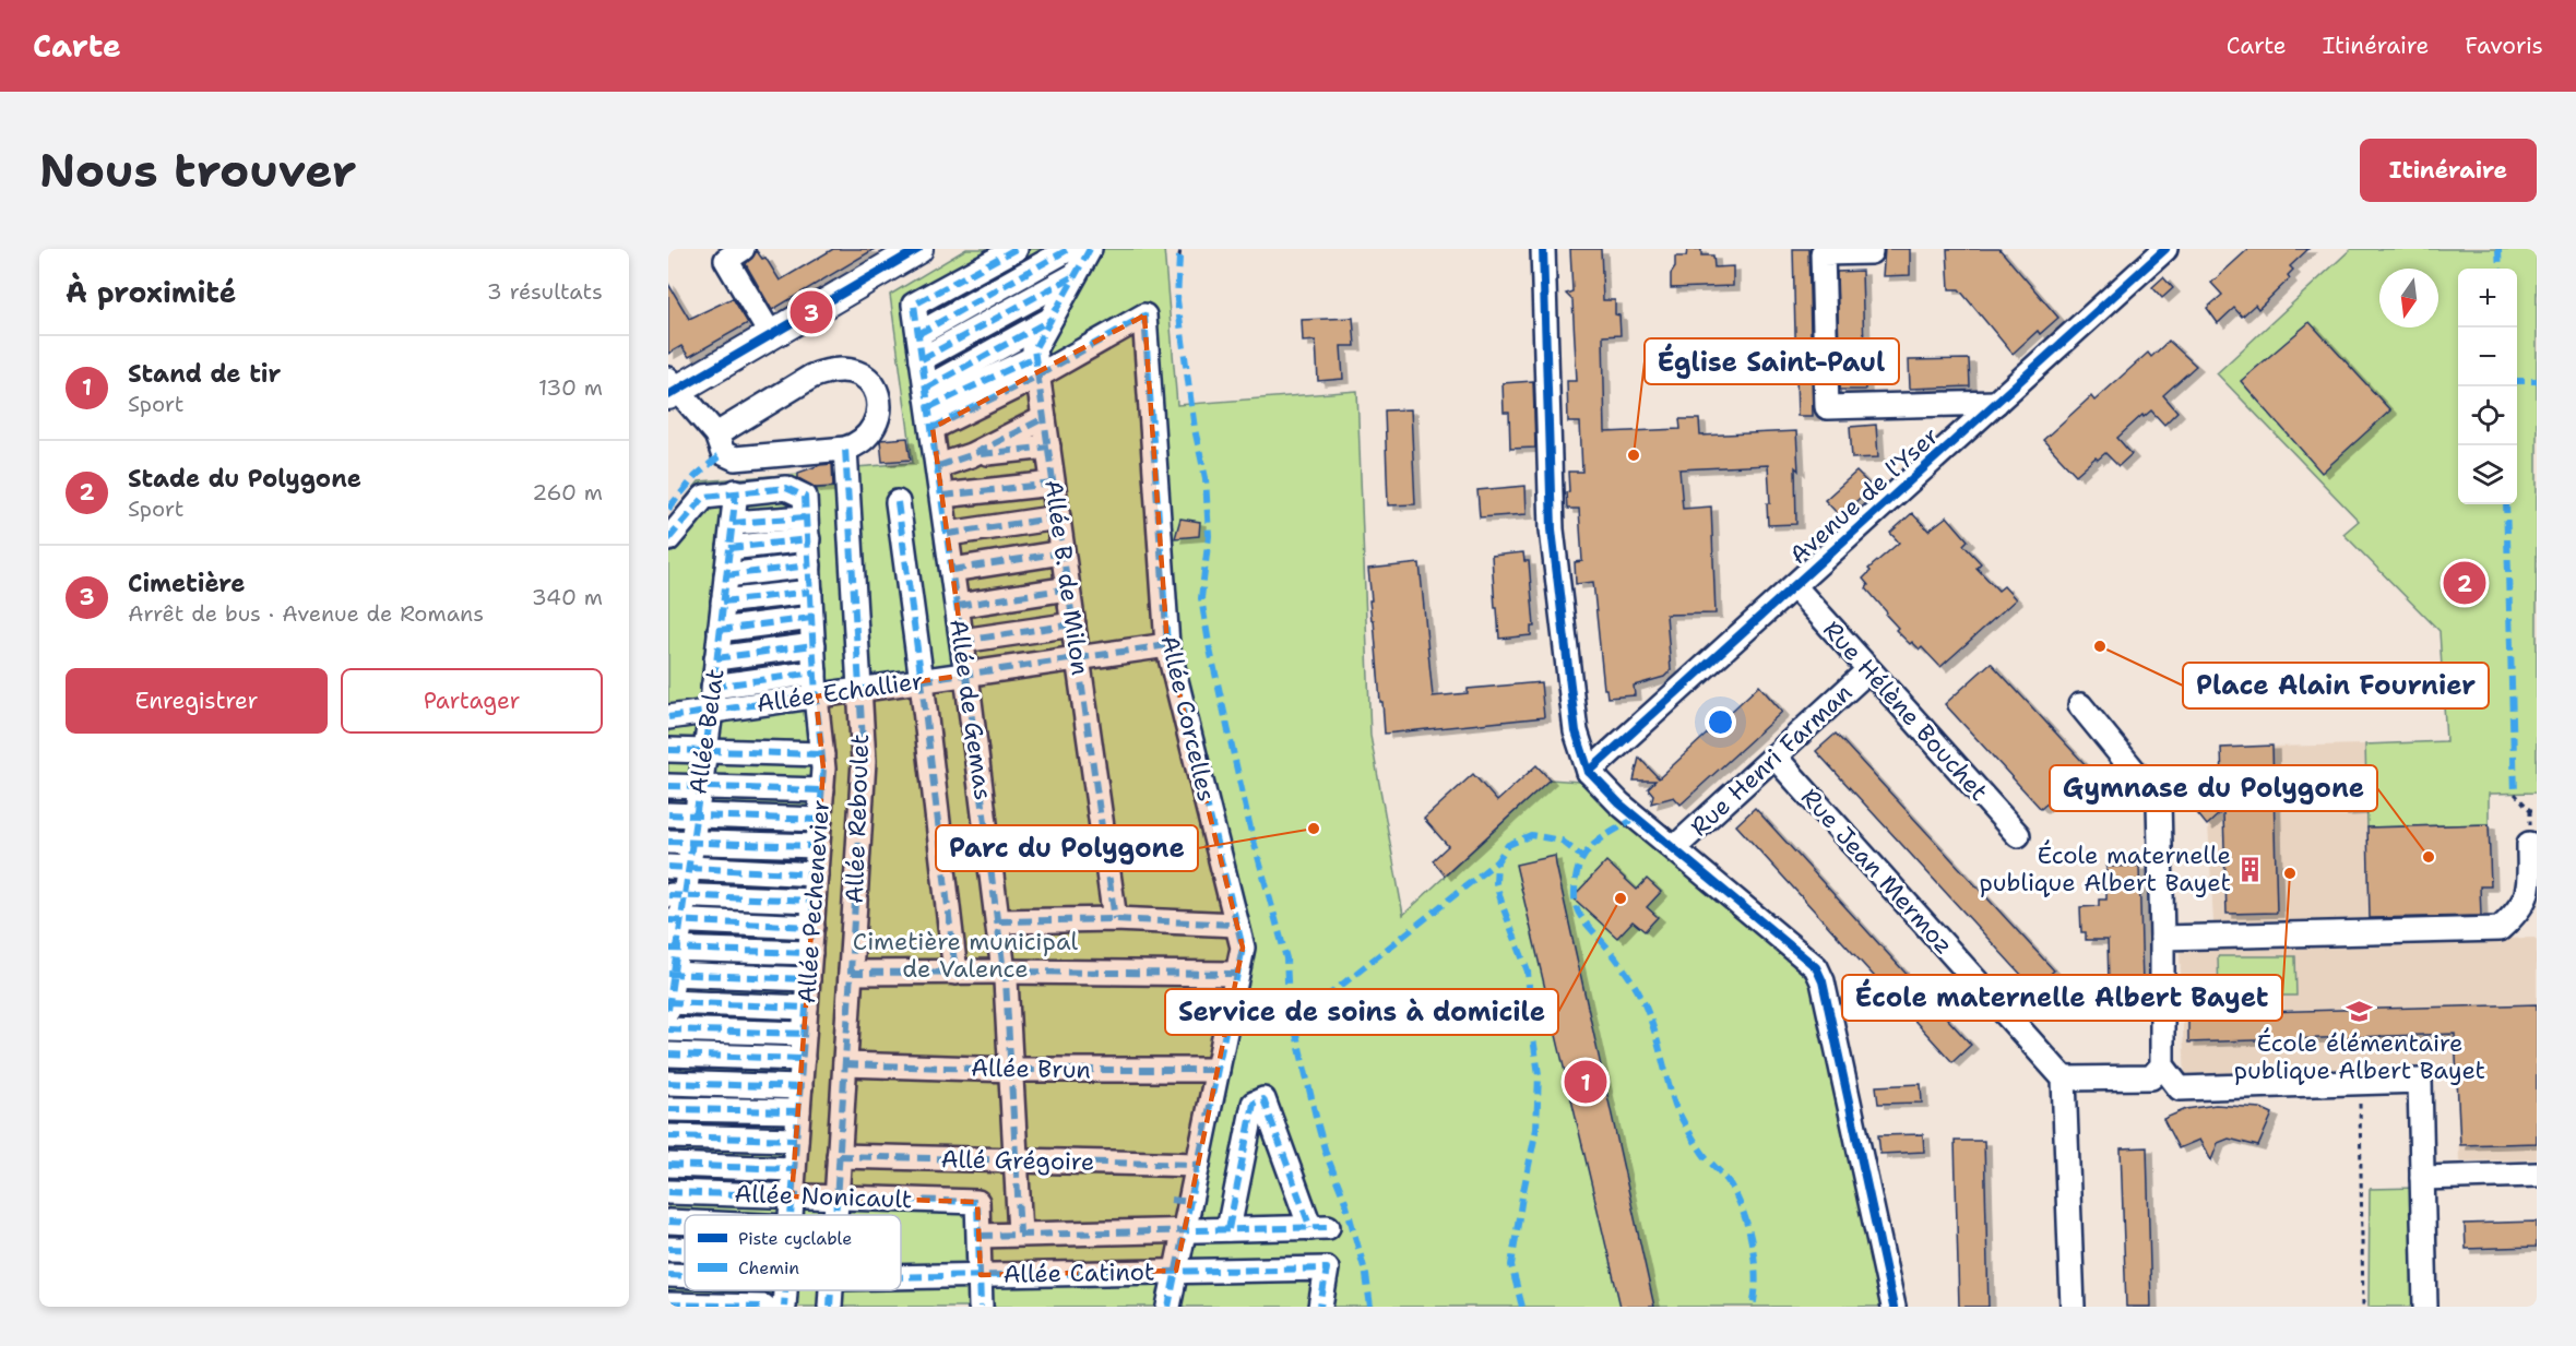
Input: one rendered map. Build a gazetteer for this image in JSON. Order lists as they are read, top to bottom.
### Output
{
  "streets": {
    "street": [
      "Avenue de l'Yser",
      "Allée B. de Milon",
      "Allée Echallier",
      "Allée de Gemas",
      "Rue Hélène Bouchet",
      "Allée Corcelles",
      "Allée Belat",
      "Rue Henri Farman",
      "Allée Reboulet",
      "Rue Jean Mermoz",
      "Allée Pechenevier",
      "Allée Brun",
      "Allé Grégoire",
      "Allée Nonicault",
      "Allée Catinot"
    ]
  },
  "crossings": [
    ["Avenue de l'Yser", "Rue Hélène Bouchet"],
    ["Allée B. de Milon", "Allée Echallier"],
    ["Allée B. de Milon", "Allée Corcelles"],
    ["Allée Echallier", "Allée de Gemas"],
    ["Allée Echallier", "Allée Corcelles"],
    ["Allée Echallier", "Allée Belat"],
    ["Allée Echallier", "Allée Reboulet"],
    ["Allée Echallier", "Allée Pechenevier"],
    ["Allée de Gemas", "Allée Brun"],
    ["Allée de Gemas", "Allé Grégoire"],
    ["Rue Hélène Bouchet", "Rue Henri Farman"],
    ["Allée Corcelles", "Allée Brun"],
    ["Allée Corcelles", "Allé Grégoire"],
    ["Allée Corcelles", "Allée Catinot"],
    ["Rue Henri Farman", "Rue Jean Mermoz"],
    ["Allée Reboulet", "Allée Brun"],
    ["Allée Reboulet", "Allé Grégoire"],
    ["Allée Reboulet", "Allée Nonicault"],
    ["Allée Pechenevier", "Allée Nonicault"]
  ],
  "parks": ["Cimetière municipal de Valence"],
  "places": {
    "other": [
      "Église Saint-Paul",
      "Place Alain Fournier",
      "Parc du Polygone",
      "Gymnase du Polygone",
      "École maternelle Albert Bayet",
      "Service de soins à domicile"
    ],
    "building": ["École maternelle publique Albert Bayet"],
    "school or university": ["École élémentaire publique Albert Bayet"]
  },
  "legend": ["Piste cyclable", "Chemin"],
  "north": "bottom",
  "page": {
    "header": "Carte",
    "nav": ["Carte", "Itinéraire", "Favoris"],
    "buttons": [
      "Itinéraire",
      ["Enregistrer", "Partager"]
    ],
    "title": "Nous trouver",
    "heading": ["À proximité", "3 résultats"],
    "map_buttons": ["+", "−"],
    "pins": ["3", "2", "1"],
    "list": [
      {
        "mark": "1",
        "name": "Stand de tir",
        "note": "Sport",
        "value": "130 m"
      },
      {
        "mark": "2",
        "name": "Stade du Polygone",
        "note": "Sport",
        "value": "260 m"
      },
      {
        "mark": "3",
        "name": "Cimetière",
        "note": "Arrêt de bus · Avenue de Romans",
        "value": "340 m"
      }
    ]
  }
}
